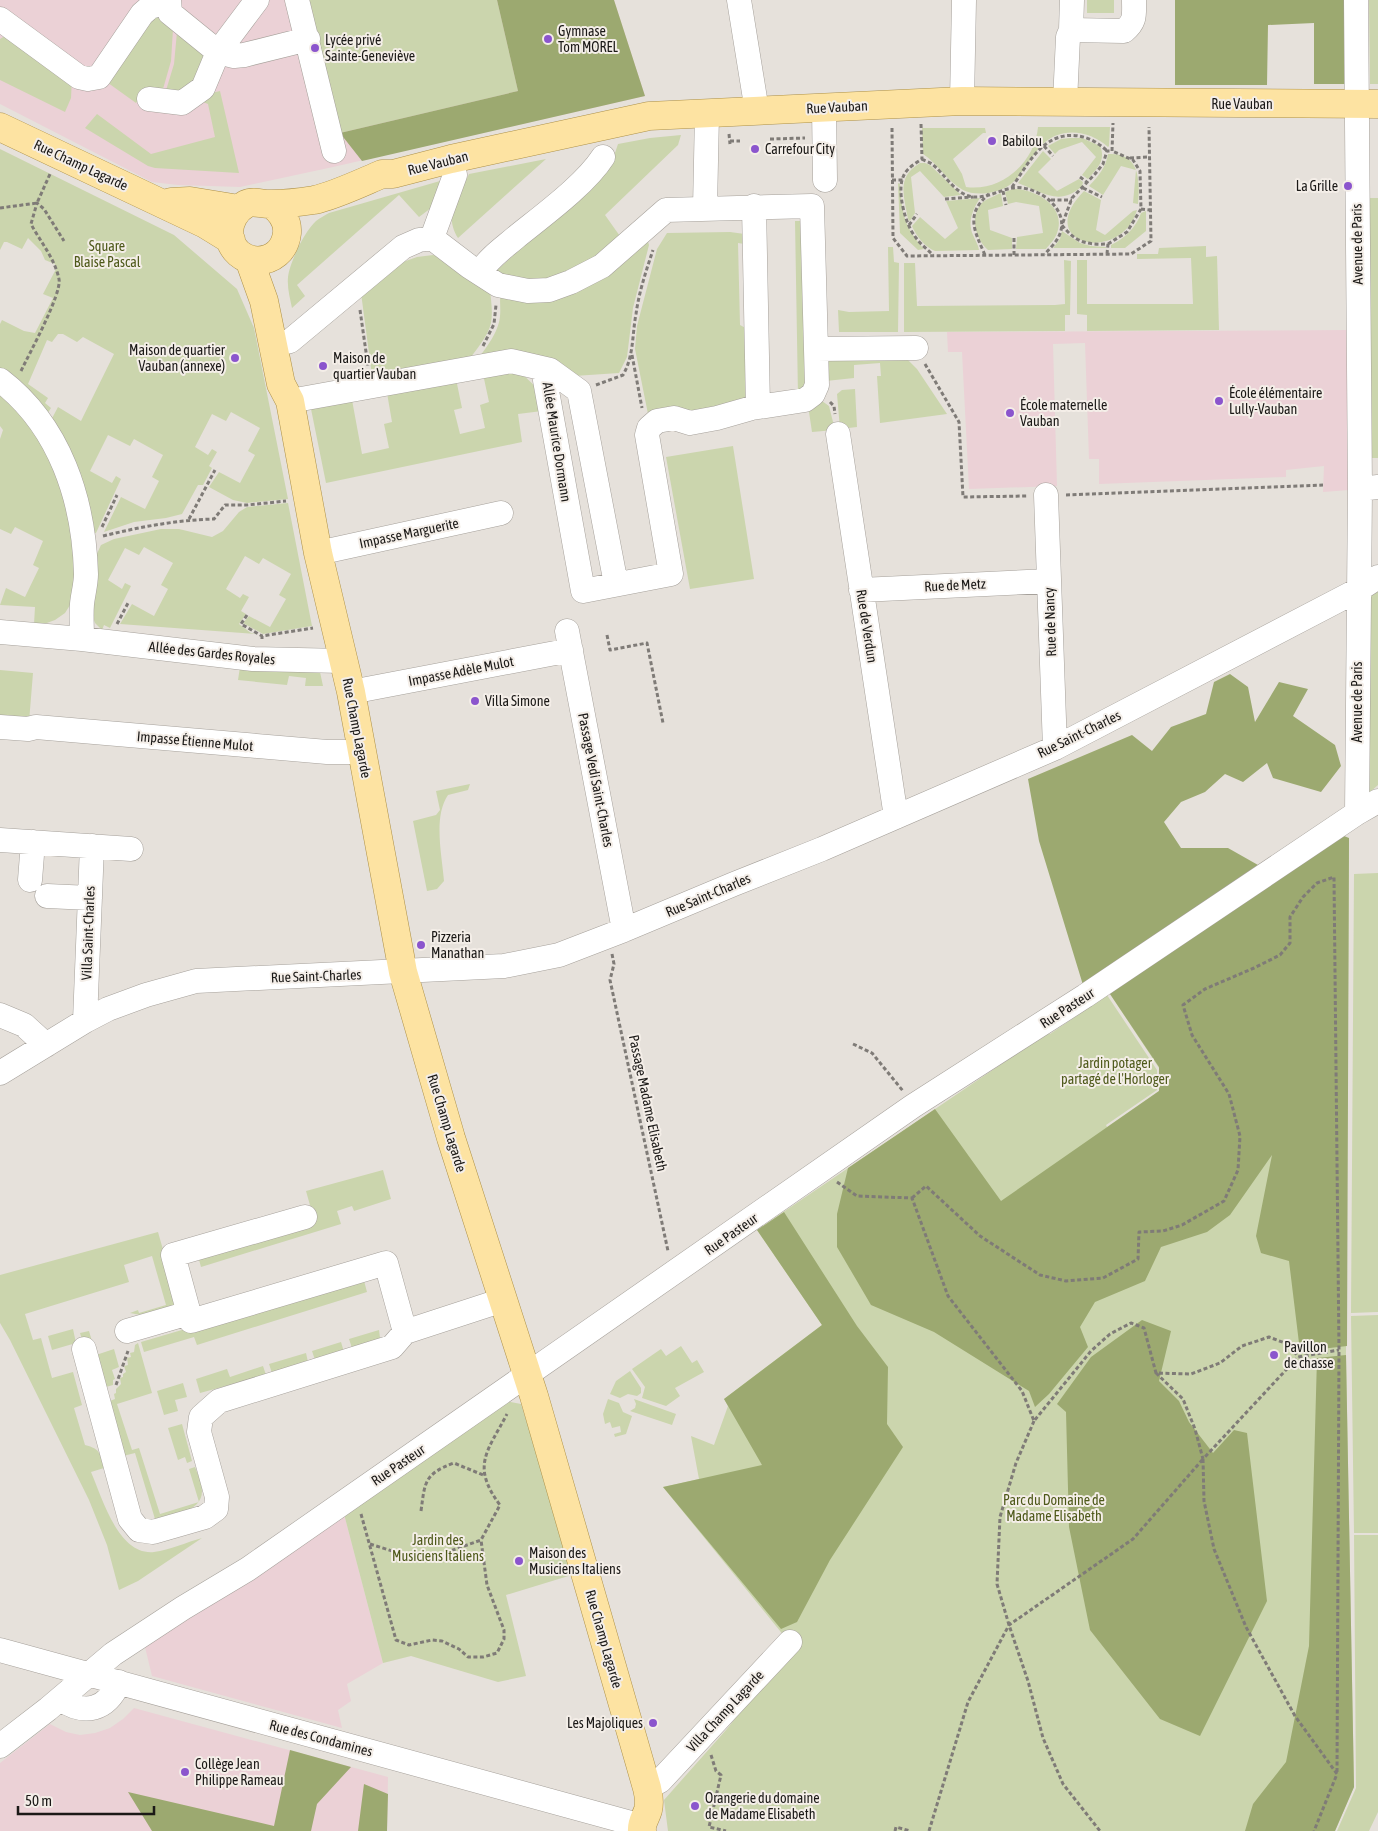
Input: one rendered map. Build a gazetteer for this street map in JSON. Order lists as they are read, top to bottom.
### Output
{
  "streets": {
    "main road": ["Rue Vauban", "Rue Champ Lagarde"],
    "street": [
      "Avenue de Paris",
      "Allée Maurice Dormann",
      "Impasse Marguerite",
      "Rue de Metz",
      "Rue de Nancy",
      "Rue de Verdun",
      "Allée des Gardes Royales",
      "Impasse Adèle Mulot",
      "Rue Saint-Charles",
      "Impasse Étienne Mulot",
      "Passage Vedi Saint-Charles",
      "Villa Saint-Charles",
      "Rue Pasteur",
      "Villa Champ Lagarde",
      "Rue des Condamines"
    ],
    "path": ["Passage Madame Elisabeth"]
  },
  "crossings": [
    ["Rue Vauban", "Rue Champ Lagarde"],
    ["Rue Vauban", "Avenue de Paris"],
    ["Rue Champ Lagarde", "Impasse Marguerite"],
    ["Rue Champ Lagarde", "Allée des Gardes Royales"],
    ["Rue Champ Lagarde", "Impasse Adèle Mulot"],
    ["Rue Champ Lagarde", "Rue Saint-Charles"],
    ["Rue Champ Lagarde", "Impasse Étienne Mulot"],
    ["Rue Champ Lagarde", "Rue Pasteur"],
    ["Rue Champ Lagarde", "Villa Champ Lagarde"],
    ["Rue Champ Lagarde", "Rue des Condamines"],
    ["Avenue de Paris", "Rue Saint-Charles"],
    ["Avenue de Paris", "Rue Pasteur"],
    ["Rue de Metz", "Rue de Nancy"],
    ["Rue de Metz", "Rue de Verdun"],
    ["Rue de Nancy", "Rue Saint-Charles"],
    ["Rue de Verdun", "Rue Saint-Charles"],
    ["Impasse Adèle Mulot", "Passage Vedi Saint-Charles"],
    ["Rue Saint-Charles", "Passage Vedi Saint-Charles"],
    ["Rue Saint-Charles", "Villa Saint-Charles"],
    ["Rue Saint-Charles", "Passage Madame Elisabeth"],
    ["Passage Vedi Saint-Charles", "Passage Madame Elisabeth"],
    ["Rue Pasteur", "Passage Madame Elisabeth"],
    ["Rue Pasteur", "Rue des Condamines"]
  ],
  "parks": [
    "Square Blaise Pascal",
    "Jardin potager partagé de l'Horloger",
    "Parc du Domaine de Madame Elisabeth",
    "Jardin des Musiciens Italiens"
  ],
  "places": [
    "Gymnase Tom MOREL",
    "Lycée privé Sainte-Geneviève",
    "Babilou",
    "Carrefour City",
    "La Grille",
    "Maison de quartier Vauban (annexe)",
    "Maison de quartier Vauban",
    "École élémentaire Lully-Vauban",
    "École maternelle Vauban",
    "Villa Simone",
    "Pizzeria Manathan",
    "Pavillon de chasse",
    "Maison des Musiciens Italiens",
    "Les Majoliques",
    "Collège Jean Philippe Rameau",
    "Orangerie du domaine de Madame Elisabeth"
  ],
  "scale_bar": "50 m"
}
